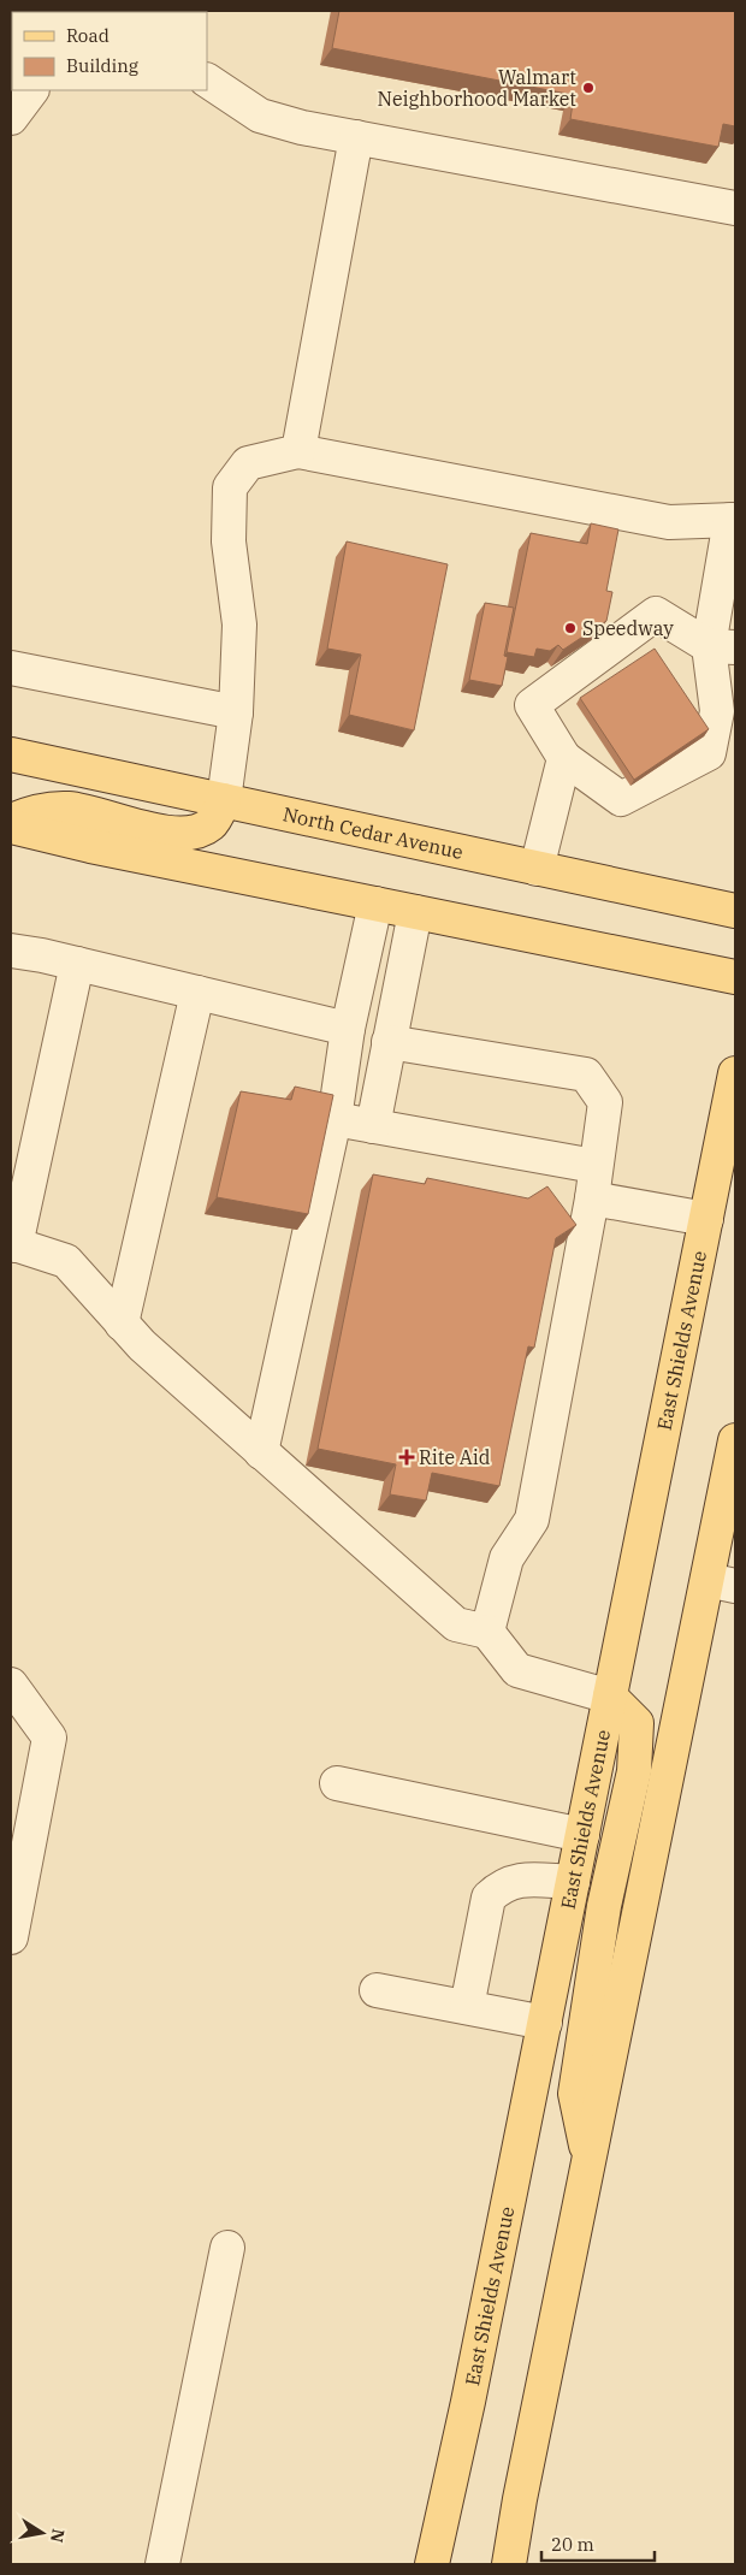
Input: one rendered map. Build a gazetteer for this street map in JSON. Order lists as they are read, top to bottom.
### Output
{
  "streets": {
    "main road": ["North Cedar Avenue", "East Shields Avenue"]
  },
  "places": {
    "other": ["Walmart Neighborhood Market", "Speedway"],
    "health": ["Rite Aid"]
  },
  "legend": ["Road", "Building"],
  "scale_bar": "20 m",
  "north": "right"
}
